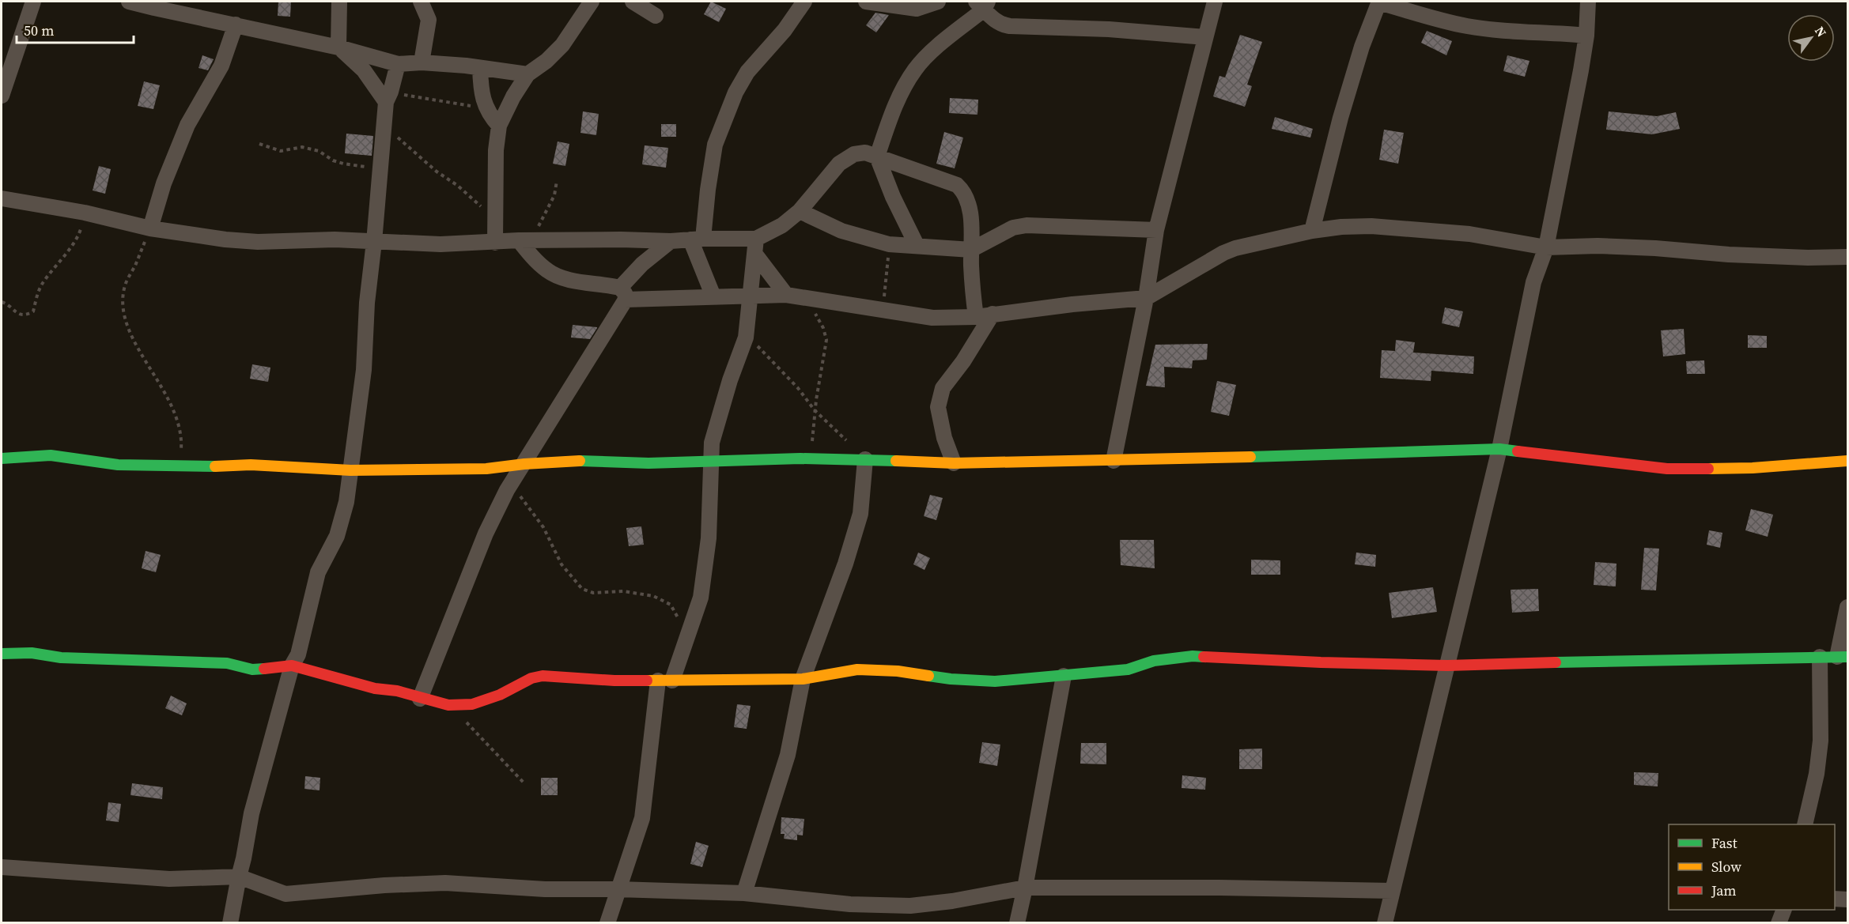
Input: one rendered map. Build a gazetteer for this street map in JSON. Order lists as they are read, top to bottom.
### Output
{
  "legend": ["Fast", "Slow", "Jam"],
  "scale_bar": "50 m",
  "north": "top right"
}
